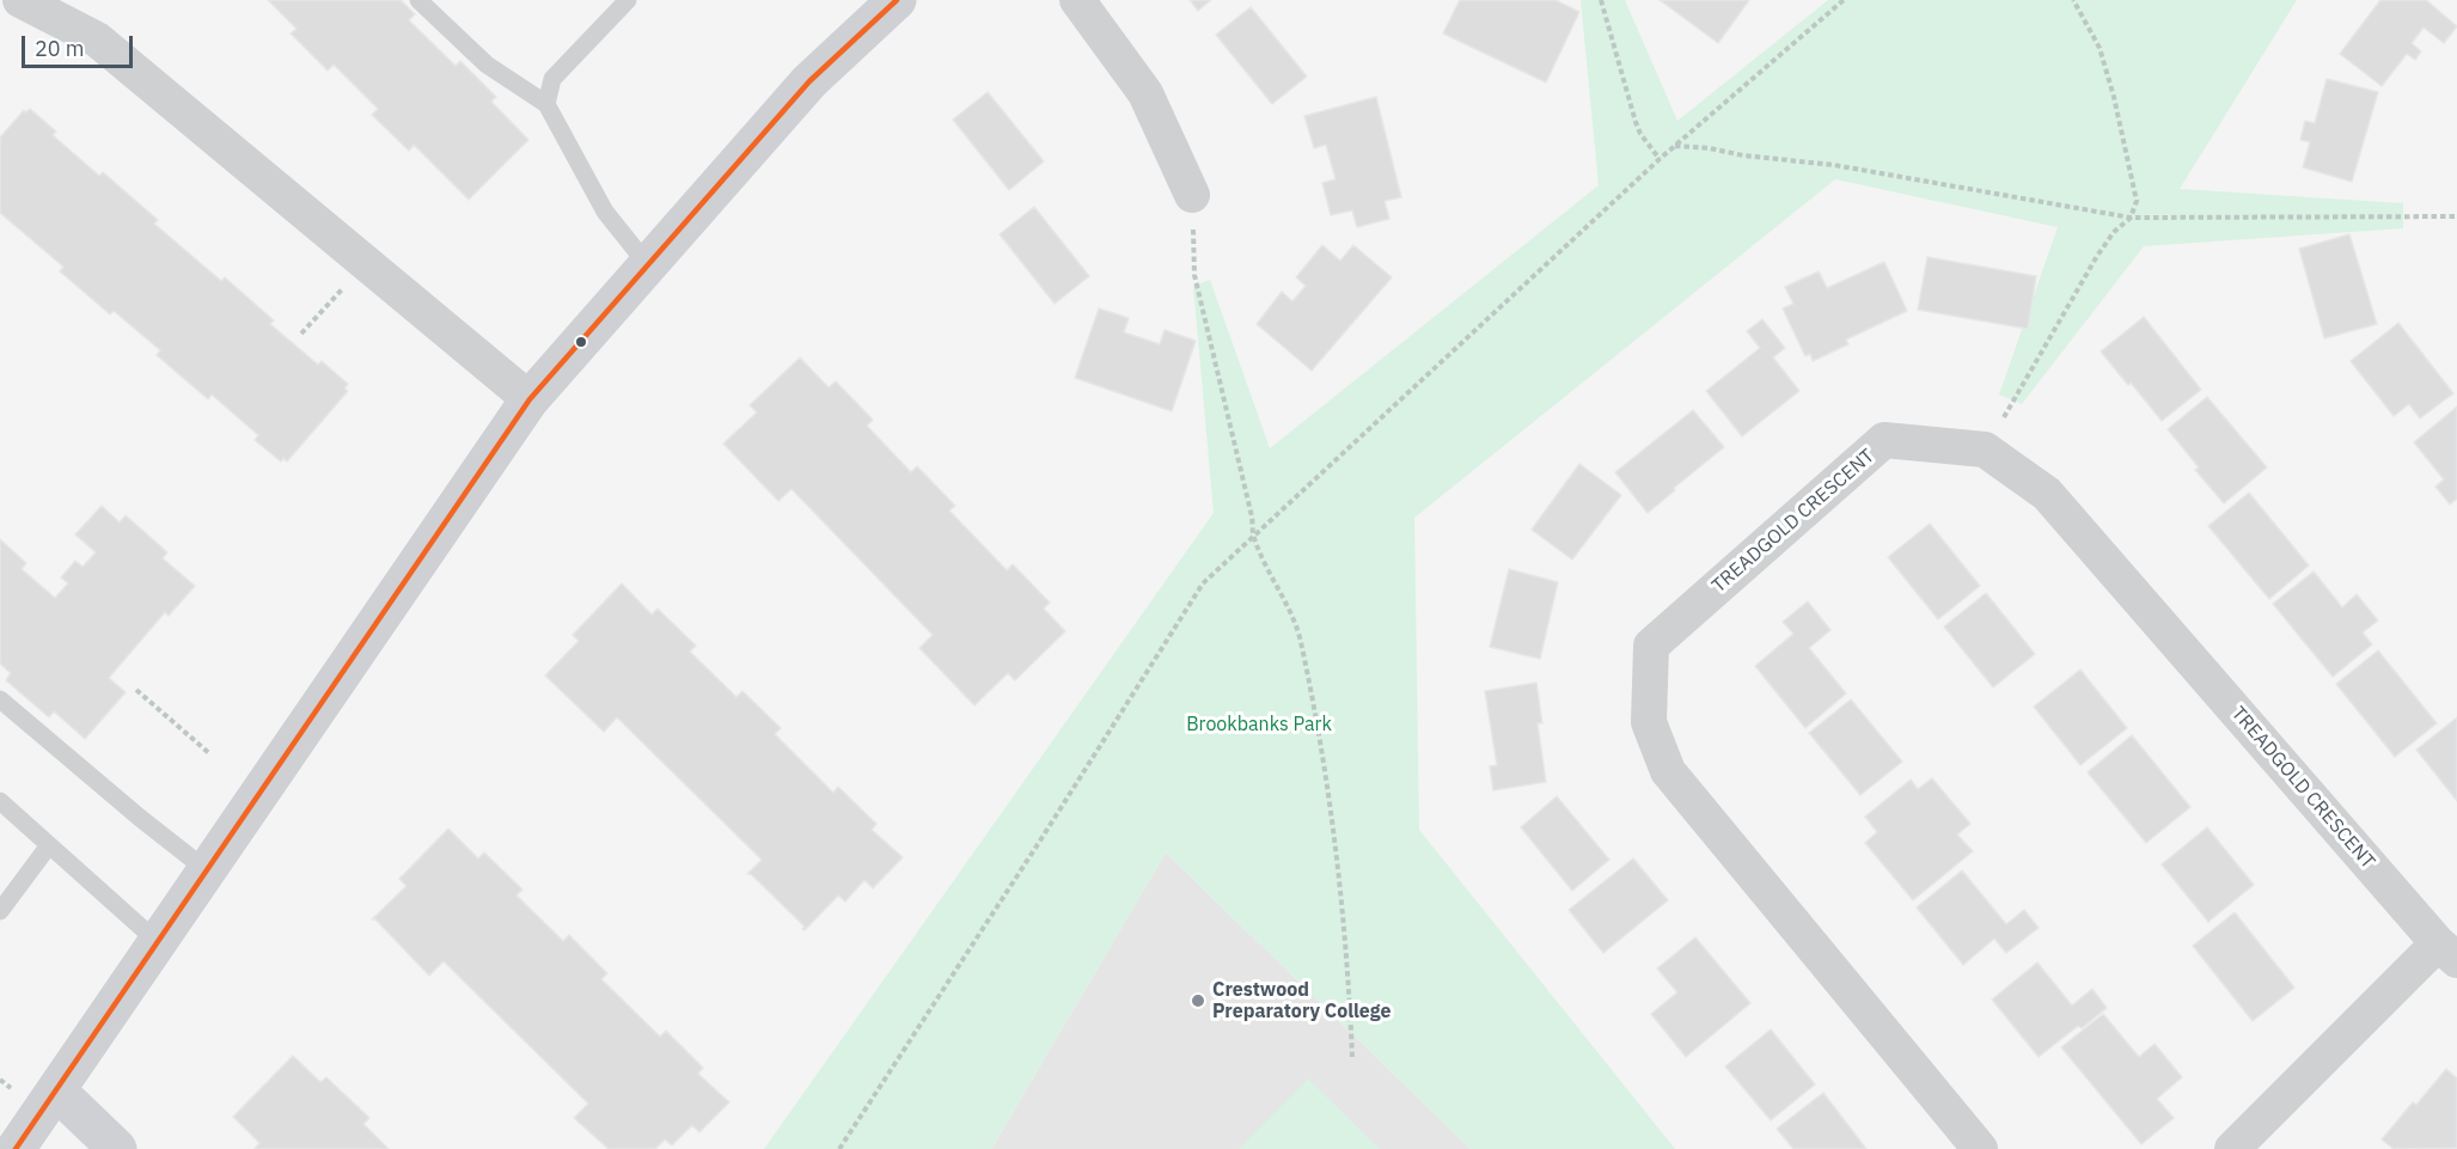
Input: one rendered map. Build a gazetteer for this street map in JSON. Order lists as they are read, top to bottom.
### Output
{
  "streets": {
    "street": ["TREADGOLD CRESCENT"]
  },
  "parks": ["Brookbanks Park"],
  "places": ["Crestwood Preparatory College"],
  "scale_bar": "20 m"
}
